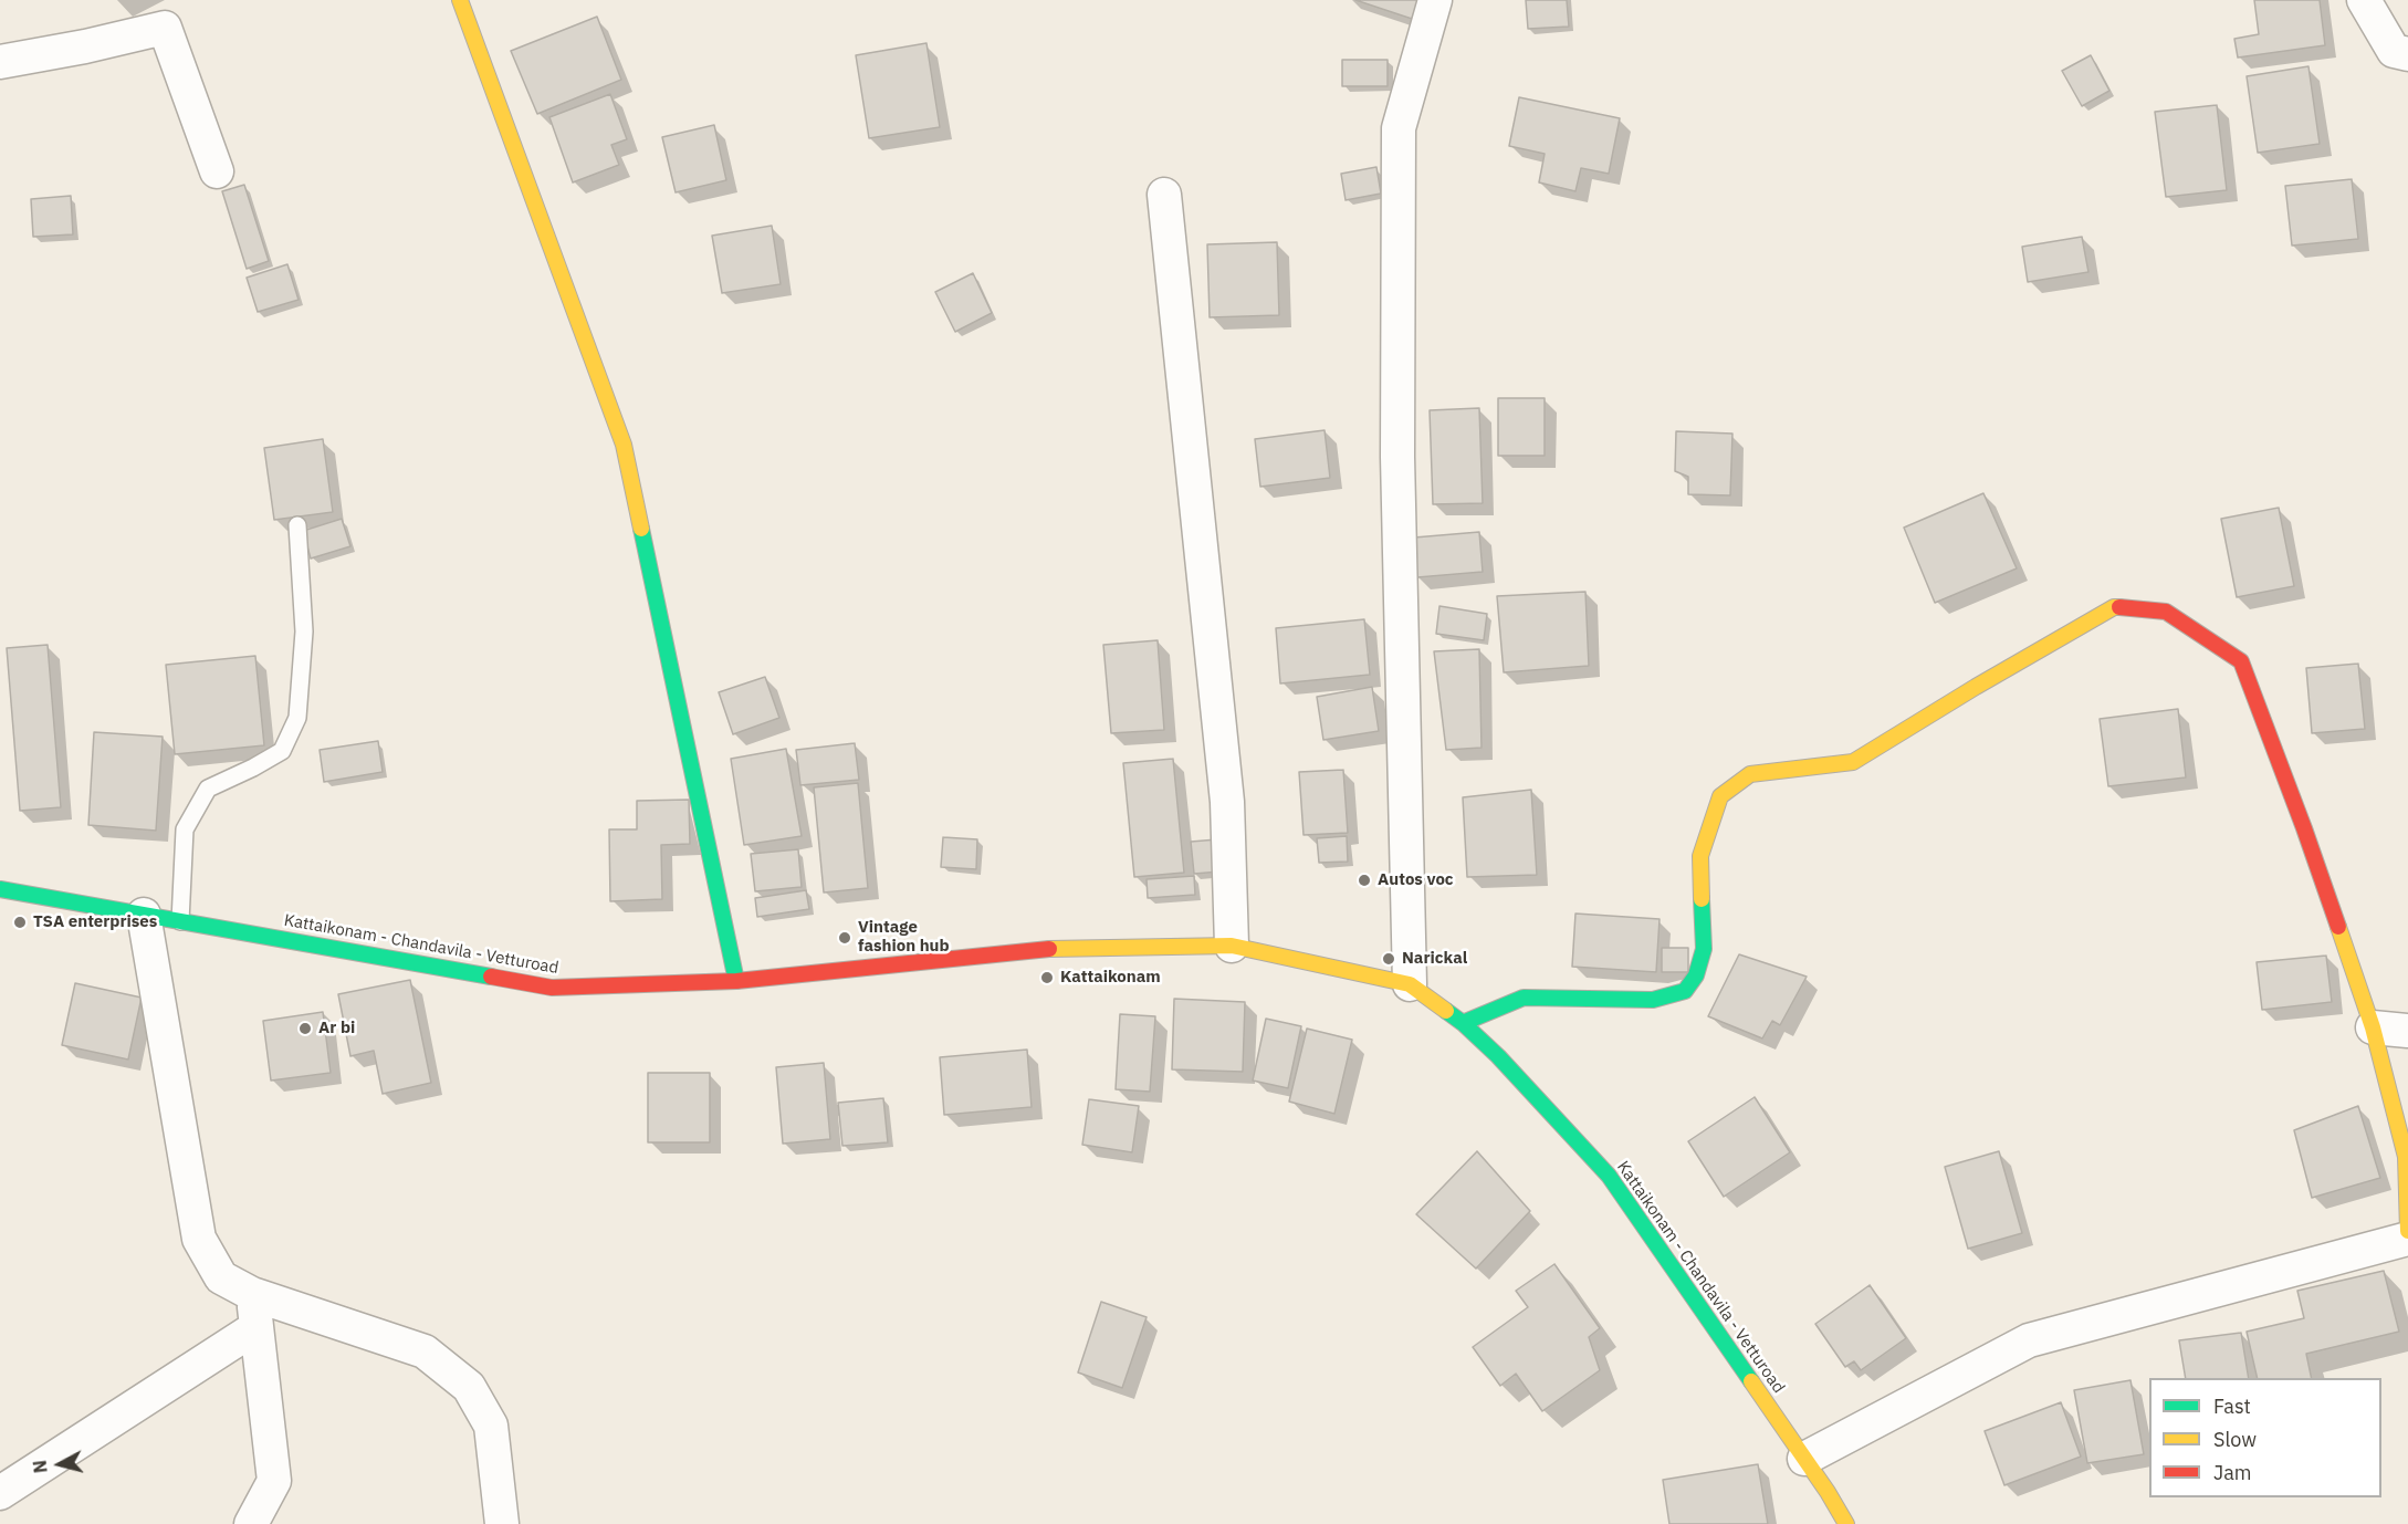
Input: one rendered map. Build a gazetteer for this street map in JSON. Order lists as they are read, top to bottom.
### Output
{
  "streets": {
    "street": ["Kattaikonam - Chandavila - Vetturoad"]
  },
  "places": [
    "Autos voc",
    "TSA enterprises",
    "Vintage fashion hub",
    "Narickal",
    "Kattaikonam",
    "Ar bi"
  ],
  "legend": ["Fast", "Slow", "Jam"],
  "north": "left"
}
